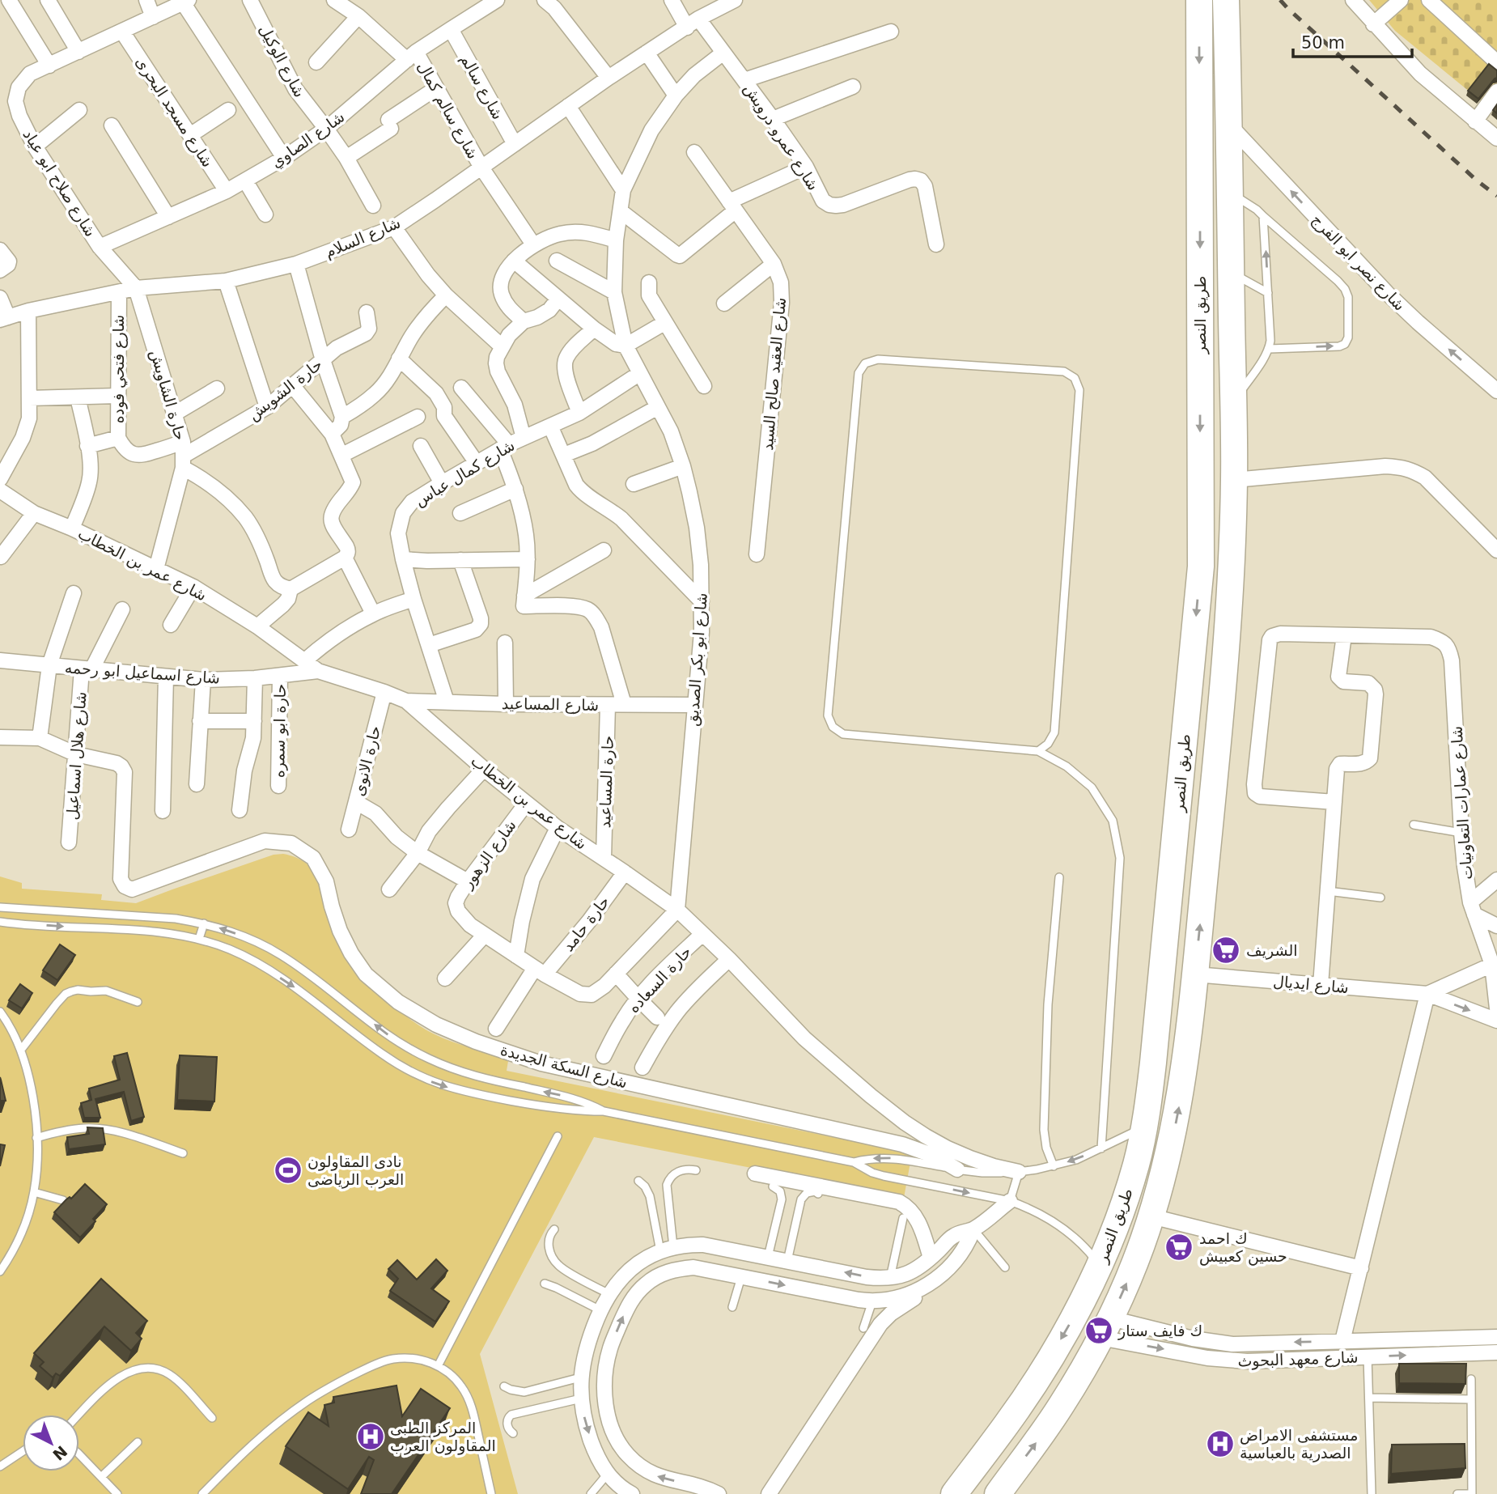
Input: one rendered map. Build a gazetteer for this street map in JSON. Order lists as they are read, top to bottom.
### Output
{
  "streets": {
    "highway": ["طريق النصر"],
    "street": [
      "شارع الوكيل",
      "شارع سالم",
      "شارع سالم كمال",
      "شارع مسجد البحرى",
      "شارع عمرو درويش",
      "شارع الصاوي",
      "شارع صلاح ابو عياد",
      "شارع السلام",
      "شارع نصر ابو الفرج",
      "شارع فتحي فوده",
      "شارع العقيد صالح السيد",
      "حارة الشويش",
      "حارة الشاويش",
      "شارع كمال عباس",
      "شارع عمر بن الخطاب",
      "شارع ابو بكر الصديق",
      "شارع اسماعيل ابو رحمه",
      "شارع المساعيد",
      "حارة ابو سمره",
      "شارع هلال اسماعيل",
      "حارة الانوى",
      "حارة المساعيد",
      "شارع عمارات التعاونيات",
      "شارع الزهور",
      "حارة حامد",
      "حارة السعاده",
      "شارع ايديال",
      "شارع السكة الجديدة",
      "شارع معهد البحوث"
    ]
  },
  "crossings": [
    ["شارع الوكيل", "شارع الصاوي"],
    ["شارع سالم", "شارع الصاوي"],
    ["شارع سالم", "شارع السلام"],
    ["شارع سالم كمال", "شارع الصاوي"],
    ["شارع سالم كمال", "شارع السلام"],
    ["شارع مسجد البحرى", "شارع الصاوي"],
    ["شارع مسجد البحرى", "شارع صلاح ابو عياد"],
    ["شارع عمرو درويش", "شارع السلام"],
    ["شارع عمرو درويش", "شارع ابو بكر الصديق"],
    ["شارع الصاوي", "شارع صلاح ابو عياد"],
    ["شارع صلاح ابو عياد", "شارع السلام"],
    ["شارع صلاح ابو عياد", "حارة الشاويش"],
    ["شارع السلام", "شارع فتحي فوده"],
    ["شارع السلام", "حارة الشاويش"],
    ["شارع نصر ابو الفرج", "طريق النصر"],
    ["طريق النصر", "شارع ايديال"],
    ["طريق النصر", "شارع معهد البحوث"],
    ["شارع فتحي فوده", "حارة الشويش"],
    ["شارع فتحي فوده", "حارة الشاويش"],
    ["حارة الشويش", "حارة الشاويش"],
    ["شارع كمال عباس", "شارع ابو بكر الصديق"],
    ["شارع كمال عباس", "شارع المساعيد"],
    ["شارع عمر بن الخطاب", "شارع ابو بكر الصديق"],
    ["شارع عمر بن الخطاب", "شارع اسماعيل ابو رحمه"],
    ["شارع عمر بن الخطاب", "شارع المساعيد"],
    ["شارع عمر بن الخطاب", "حارة الانوى"],
    ["شارع عمر بن الخطاب", "حارة المساعيد"],
    ["شارع عمر بن الخطاب", "شارع الزهور"],
    ["شارع عمر بن الخطاب", "حارة حامد"],
    ["شارع عمر بن الخطاب", "حارة السعاده"],
    ["شارع ابو بكر الصديق", "شارع المساعيد"],
    ["شارع اسماعيل ابو رحمه", "حارة ابو سمره"],
    ["شارع اسماعيل ابو رحمه", "شارع هلال اسماعيل"],
    ["شارع المساعيد", "حارة المساعيد"],
    ["شارع هلال اسماعيل", "شارع السكة الجديدة"],
    ["شارع عمارات التعاونيات", "شارع ايديال"],
    ["شارع الزهور", "حارة حامد"]
  ],
  "one_way": ["شارع نصر ابو الفرج"],
  "places": {
    "supermarket": ["الشريف", "ك احمد حسين كعبيش", "ك فايف ستار"],
    "sports": ["نادى المقاولون العرب الرياضى"],
    "hospital": ["المركز الطبى المقاولون العرب", "مستشفى الامراض الصدرية بالعباسية"]
  },
  "scale_bar": "50 m",
  "north": "bottom right"
}
